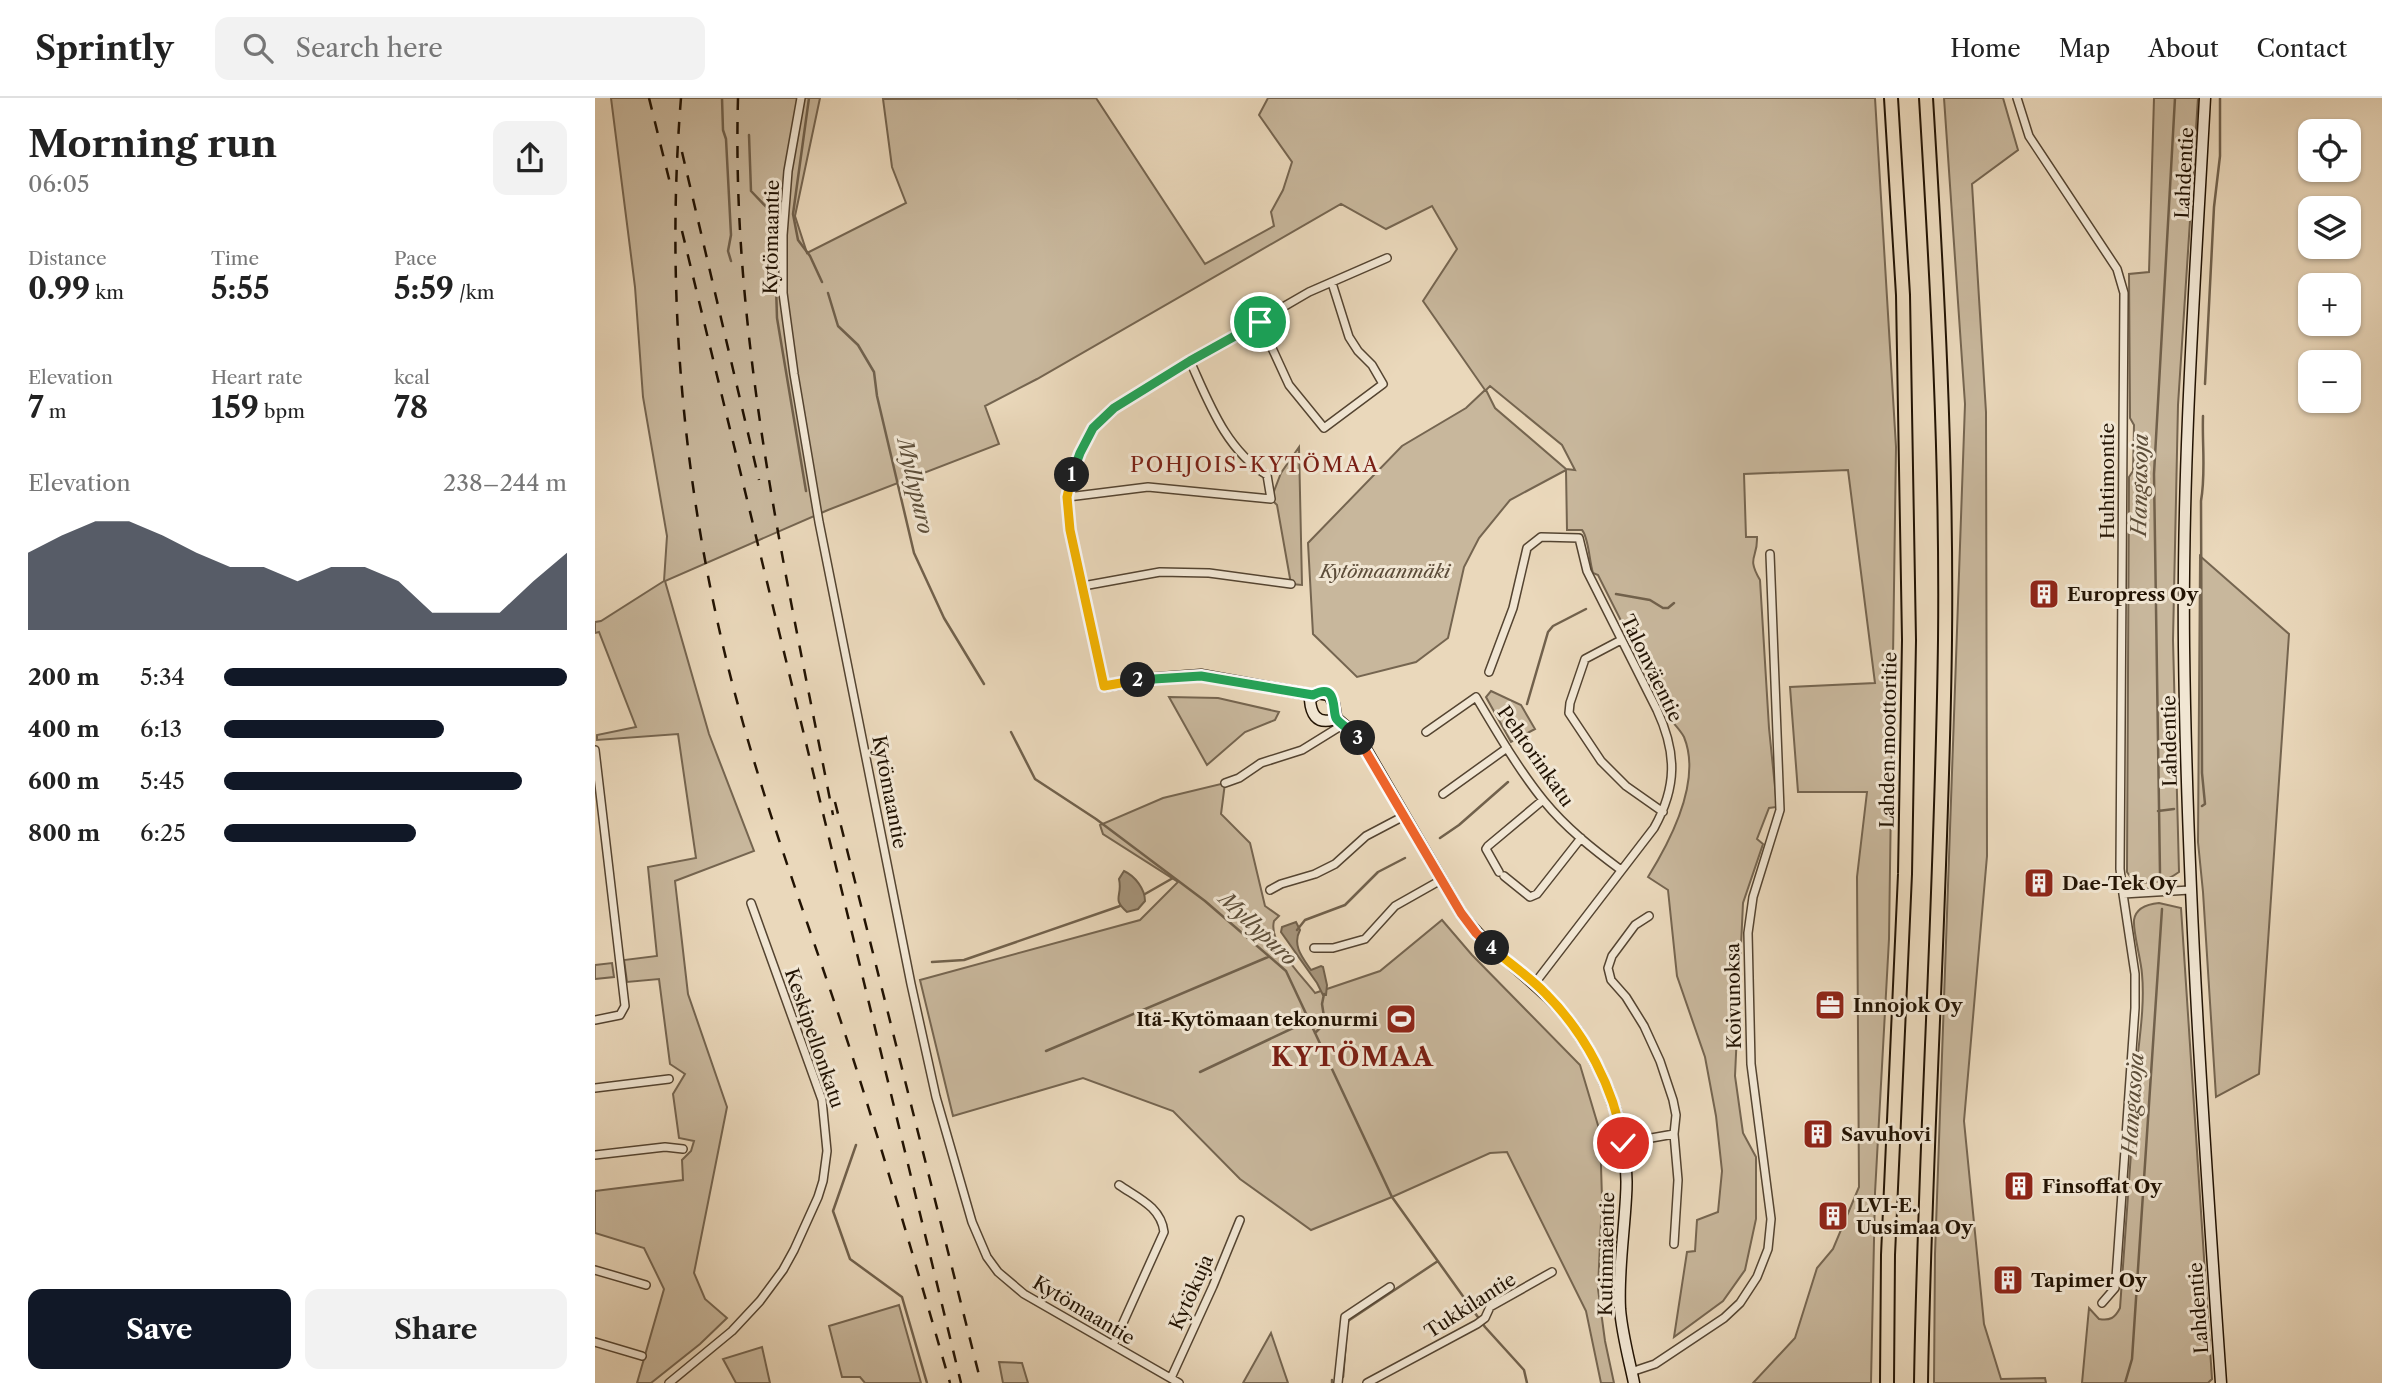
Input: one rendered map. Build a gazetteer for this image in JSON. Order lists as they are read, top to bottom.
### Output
{
  "streets": {
    "highway": ["Lahden moottoritie"],
    "main road": ["Lahdentie", "Kutinmäentie"],
    "street": [
      "Kytömaantie",
      "Huhtimontie",
      "Talonväentie",
      "Pehtorinkatu",
      "Koivunoksa",
      "Keskipellonkatu",
      "Kytökuja",
      "Tukkilantie"
    ]
  },
  "crossings": [
    ["Kytömaantie", "Kytökuja"],
    ["Talonväentie", "Pehtorinkatu"],
    ["Talonväentie", "Kutinmäentie"],
    ["Koivunoksa", "Kutinmäentie"]
  ],
  "districts": ["POHJOIS-KYTÖMAA", "KYTÖMAA"],
  "water": ["Hangasoja", "Myllypuro"],
  "parks": ["Kytömaanmäki"],
  "places": {
    "building": [
      "Europress Oy",
      "Dae-Tek Oy",
      "Savuhovi",
      "Finsoffat Oy",
      "LVI-E. Uusimaa Oy",
      "Tapimer Oy"
    ],
    "office": ["Innojok Oy"],
    "sports": ["Itä-Kytömaan tekonurmi"]
  },
  "page": {
    "header": "Sprintly",
    "search": "Search here",
    "nav": [
      "Home",
      "Map",
      "About",
      "Contact"
    ],
    "heading": ["Morning run", "06:05"],
    "map_buttons": ["+", "−"],
    "stats": [
      ["Distance", "0.99 km"],
      ["Time", "5:55"],
      ["Pace", "5:59 /km"],
      ["Elevation", "7 m"],
      ["Heart rate", "159 bpm"],
      ["kcal", "78"]
    ],
    "chart": ["Elevation", "238–244 m"],
    "pins": [
      "1",
      "2",
      "3",
      "4"
    ],
    "list": [
      {
        "name": "200 m",
        "note": "5:34"
      },
      {
        "name": "400 m",
        "note": "6:13"
      },
      {
        "name": "600 m",
        "note": "5:45"
      },
      {
        "name": "800 m",
        "note": "6:25"
      }
    ],
    "buttons": ["Save", "Share"]
  }
}
